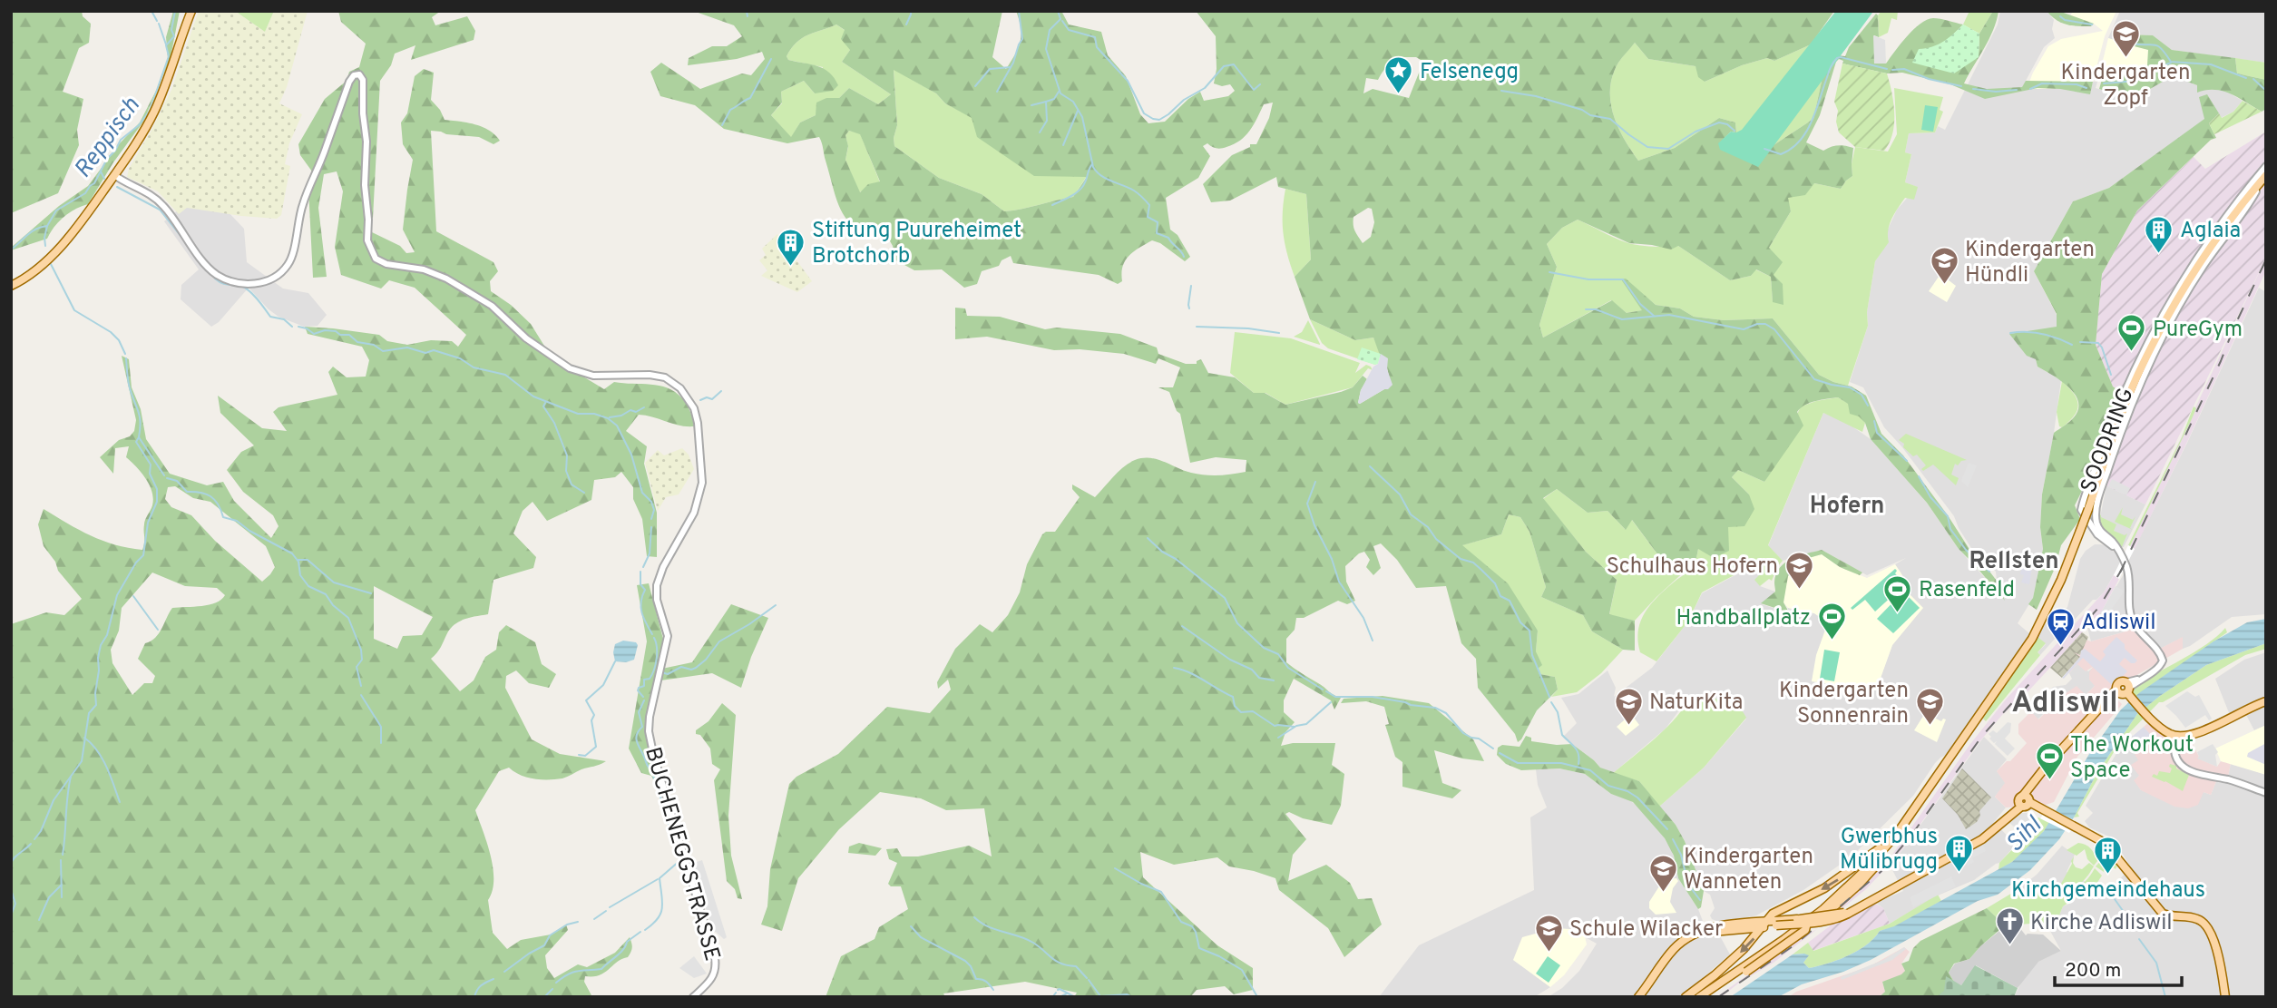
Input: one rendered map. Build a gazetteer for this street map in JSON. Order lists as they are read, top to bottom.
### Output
{
  "streets": {
    "street": ["SOODRING", "BUCHENEGGSTRASSE"]
  },
  "districts": ["Hofern", "Rellsten", "Adliswil"],
  "water": ["Reppisch", "Sihl"],
  "places": {
    "school or university": [
      "Kindergarten Zopf",
      "Kindergarten Hündli",
      "Schulhaus Hofern",
      "NaturKita",
      "Kindergarten Sonnenrain",
      "Kindergarten Wanneten",
      "Schule Wilacker"
    ],
    "place": ["Felsenegg"],
    "building": [
      "Aglaia",
      "Stiftung Puureheimet Brotchorb",
      "Gwerbhus Mülibrugg",
      "Kirchgemeindehaus"
    ],
    "sports": [
      "PureGym",
      "Rasenfeld",
      "Handballplatz",
      "The Workout Space"
    ],
    "station": ["Adliswil"],
    "church": ["Kirche Adliswil"]
  },
  "scale_bar": "200 m"
}
